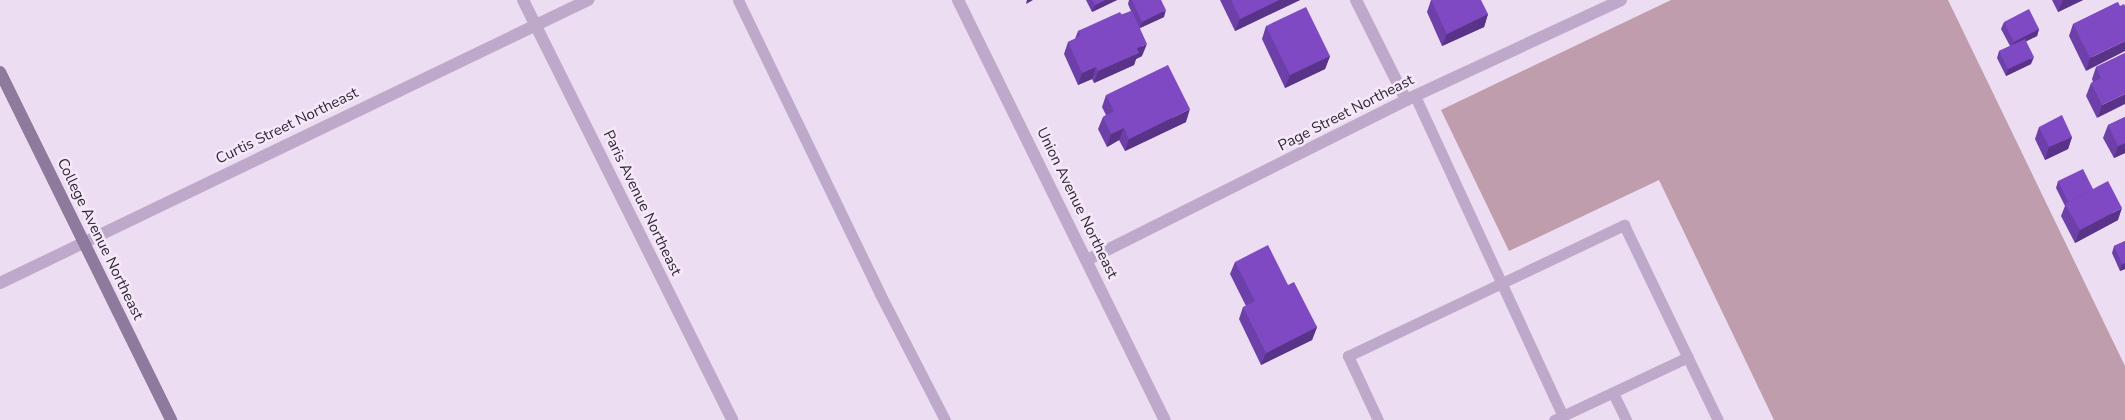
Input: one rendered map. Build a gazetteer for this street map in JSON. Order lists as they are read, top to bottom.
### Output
{
  "streets": {
    "street": [
      "Page Street Northeast",
      "Curtis Street Northeast",
      "Paris Avenue Northeast",
      "Union Avenue Northeast",
      "College Avenue Northeast"
    ]
  },
  "crossings": [
    ["Page Street Northeast", "Union Avenue Northeast"],
    ["Curtis Street Northeast", "Paris Avenue Northeast"],
    ["Curtis Street Northeast", "College Avenue Northeast"]
  ]
}
